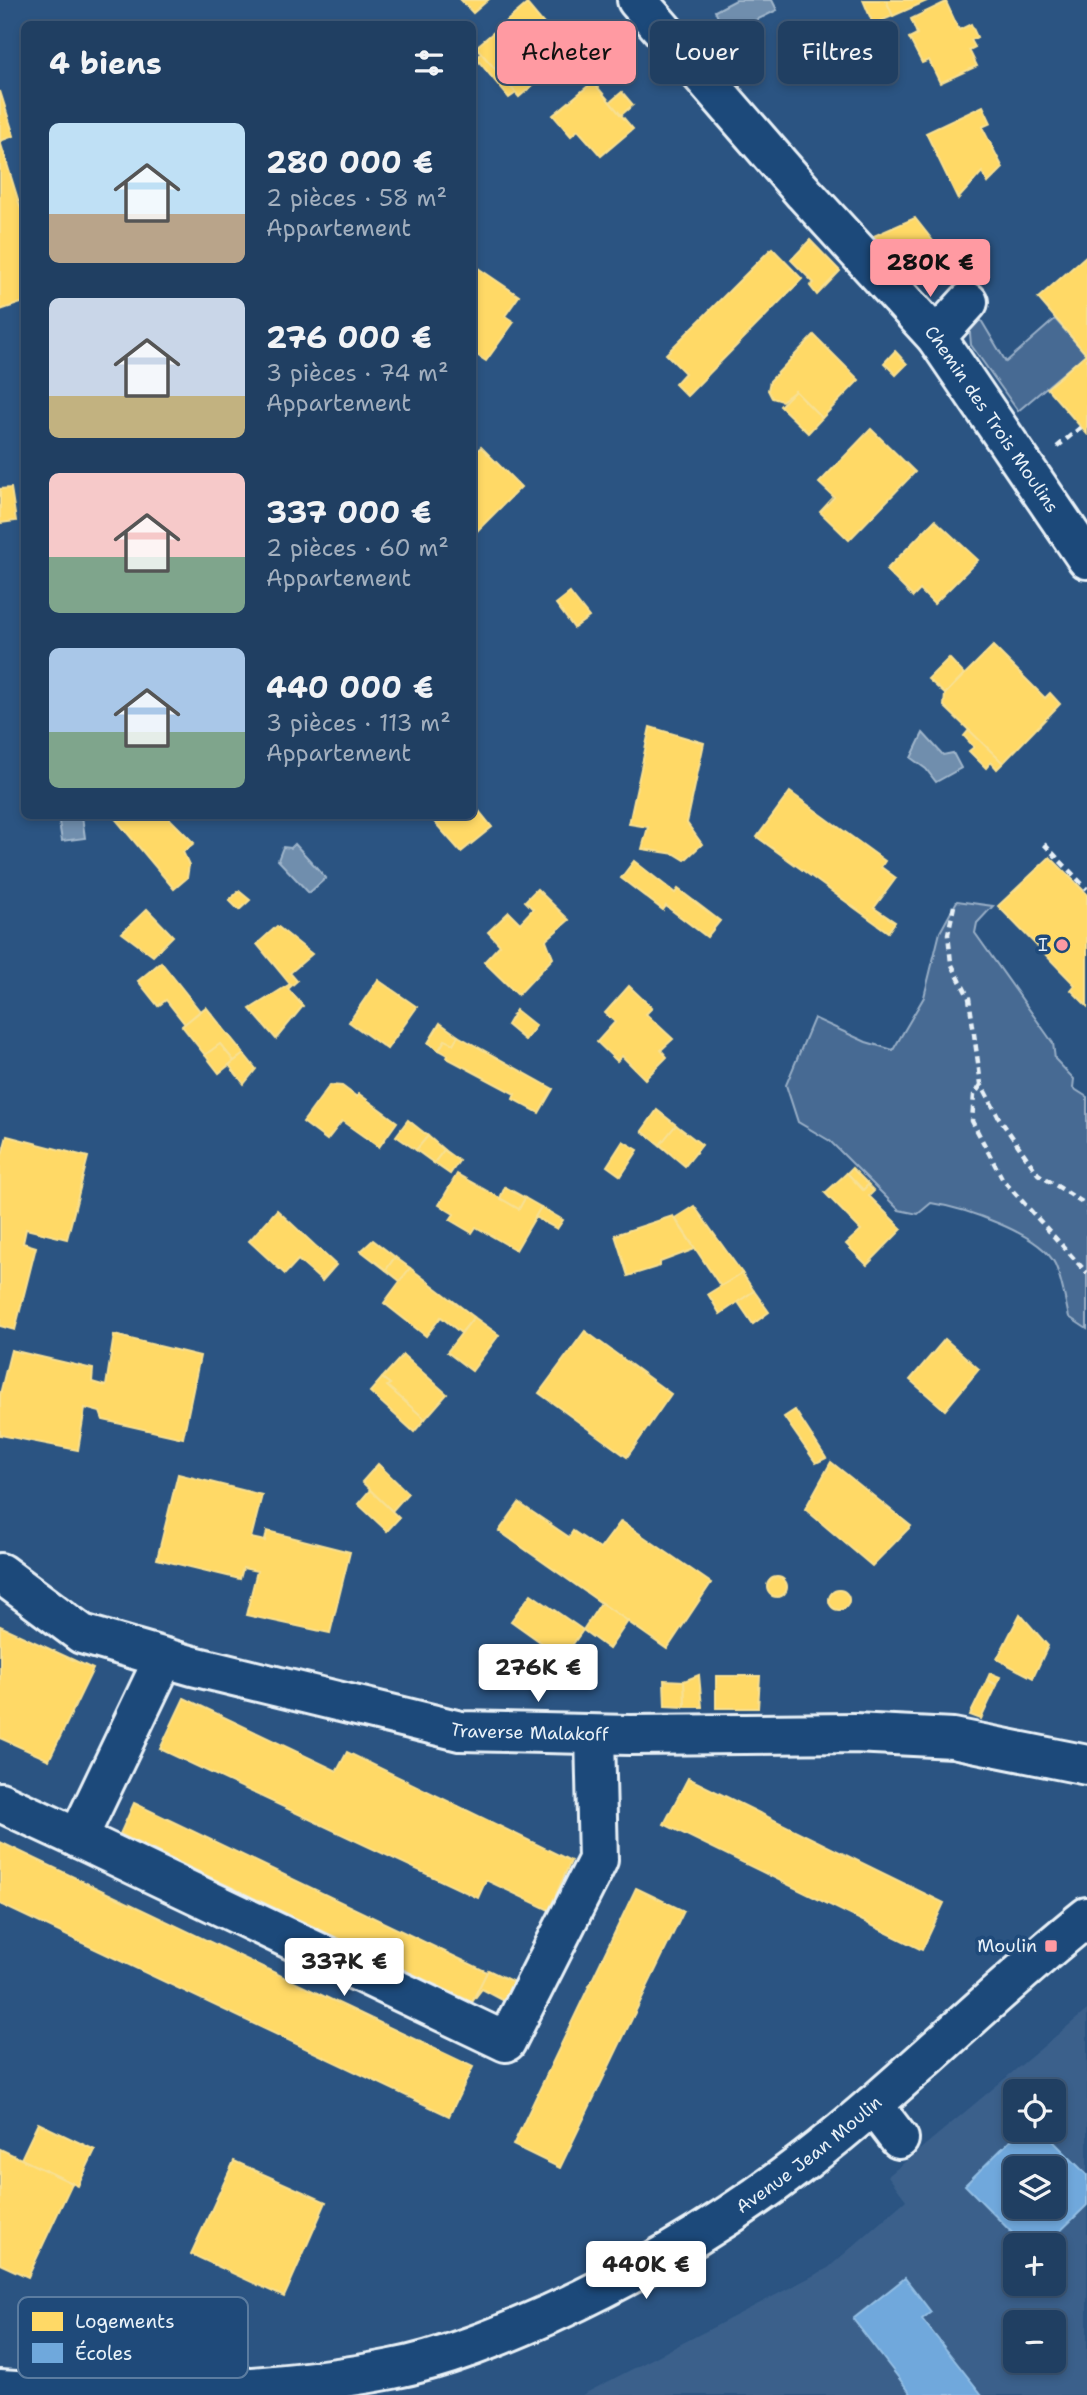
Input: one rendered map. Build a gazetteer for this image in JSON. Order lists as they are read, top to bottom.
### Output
{
  "streets": {
    "street": ["Chemin des Trois Moulins", "Traverse Malakoff", "Avenue Jean Moulin"]
  },
  "places": {
    "other": ["I"],
    "transit": ["Moulin"]
  },
  "legend": ["Logements", "Écoles"],
  "page": {
    "chip": ["Acheter", "Louer", "Filtres"],
    "heading": "4 biens",
    "list": [
      {
        "name": "280 000 €",
        "note": "2 pièces · 58 m² · Appartement"
      },
      {
        "name": "276 000 €",
        "note": "3 pièces · 74 m² · Appartement"
      },
      {
        "name": "337 000 €",
        "note": "2 pièces · 60 m² · Appartement"
      },
      {
        "name": "440 000 €",
        "note": "3 pièces · 113 m² · Appartement"
      }
    ],
    "price": [
      "280K €",
      "276K €",
      "337K €",
      "440K €"
    ],
    "map_buttons": ["+", "−"]
  }
}
